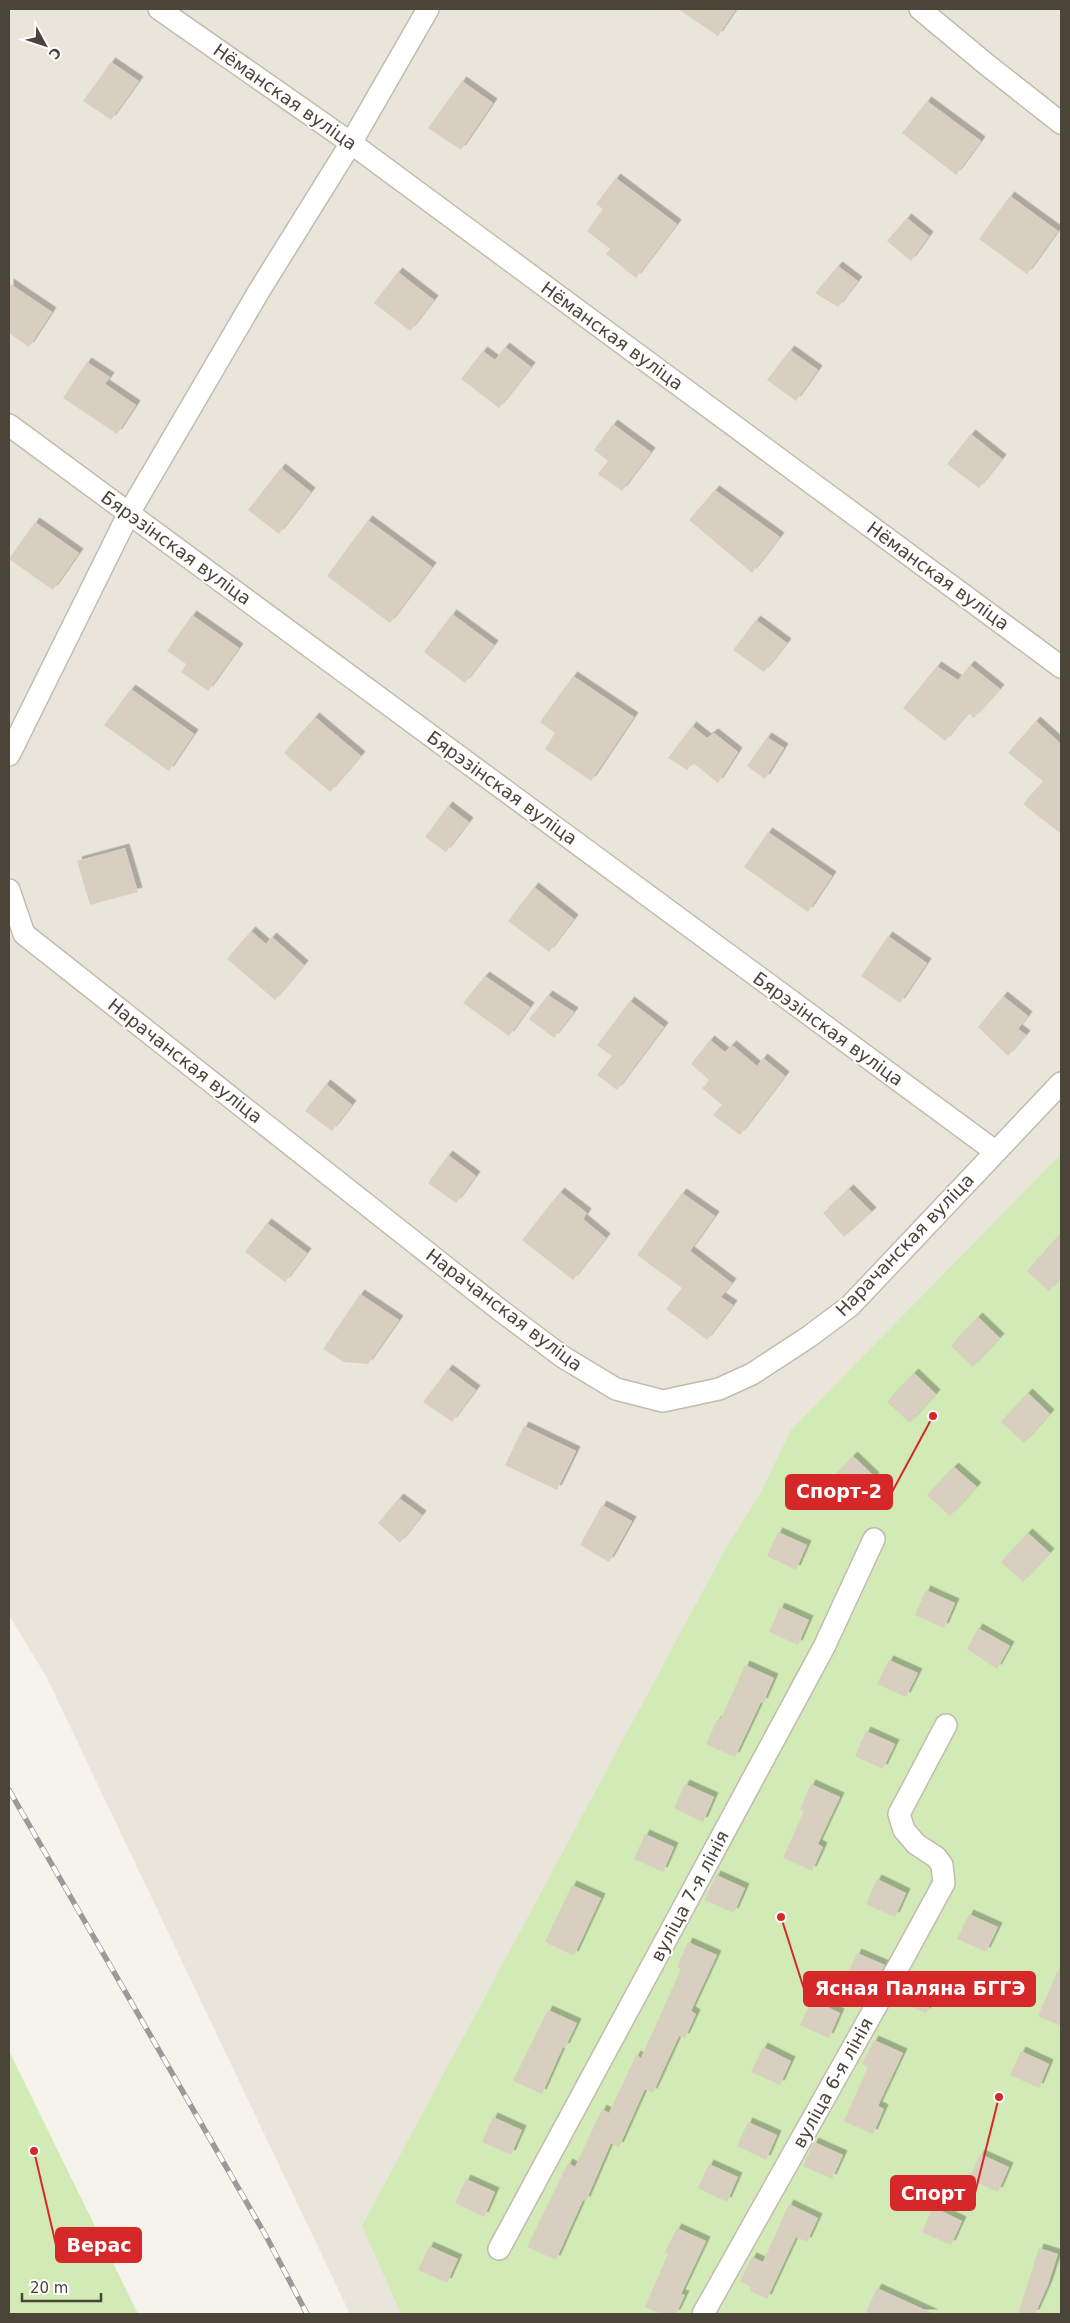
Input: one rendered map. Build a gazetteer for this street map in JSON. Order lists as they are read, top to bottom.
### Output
{
  "streets": {
    "street": [
      "Нёманская вуліца",
      "Бярэзінская вуліца",
      "Нарачанская вуліца",
      "вуліца 7-я лінія",
      "вуліца 6-я лінія"
    ]
  },
  "crossings": [
    ["Бярэзінская вуліца", "Нарачанская вуліца"]
  ],
  "places": [
    "Спорт-2",
    "Ясная Паляна БГГЭ",
    "Спорт",
    "Верас"
  ],
  "scale_bar": "20 m",
  "north": "bottom right"
}
